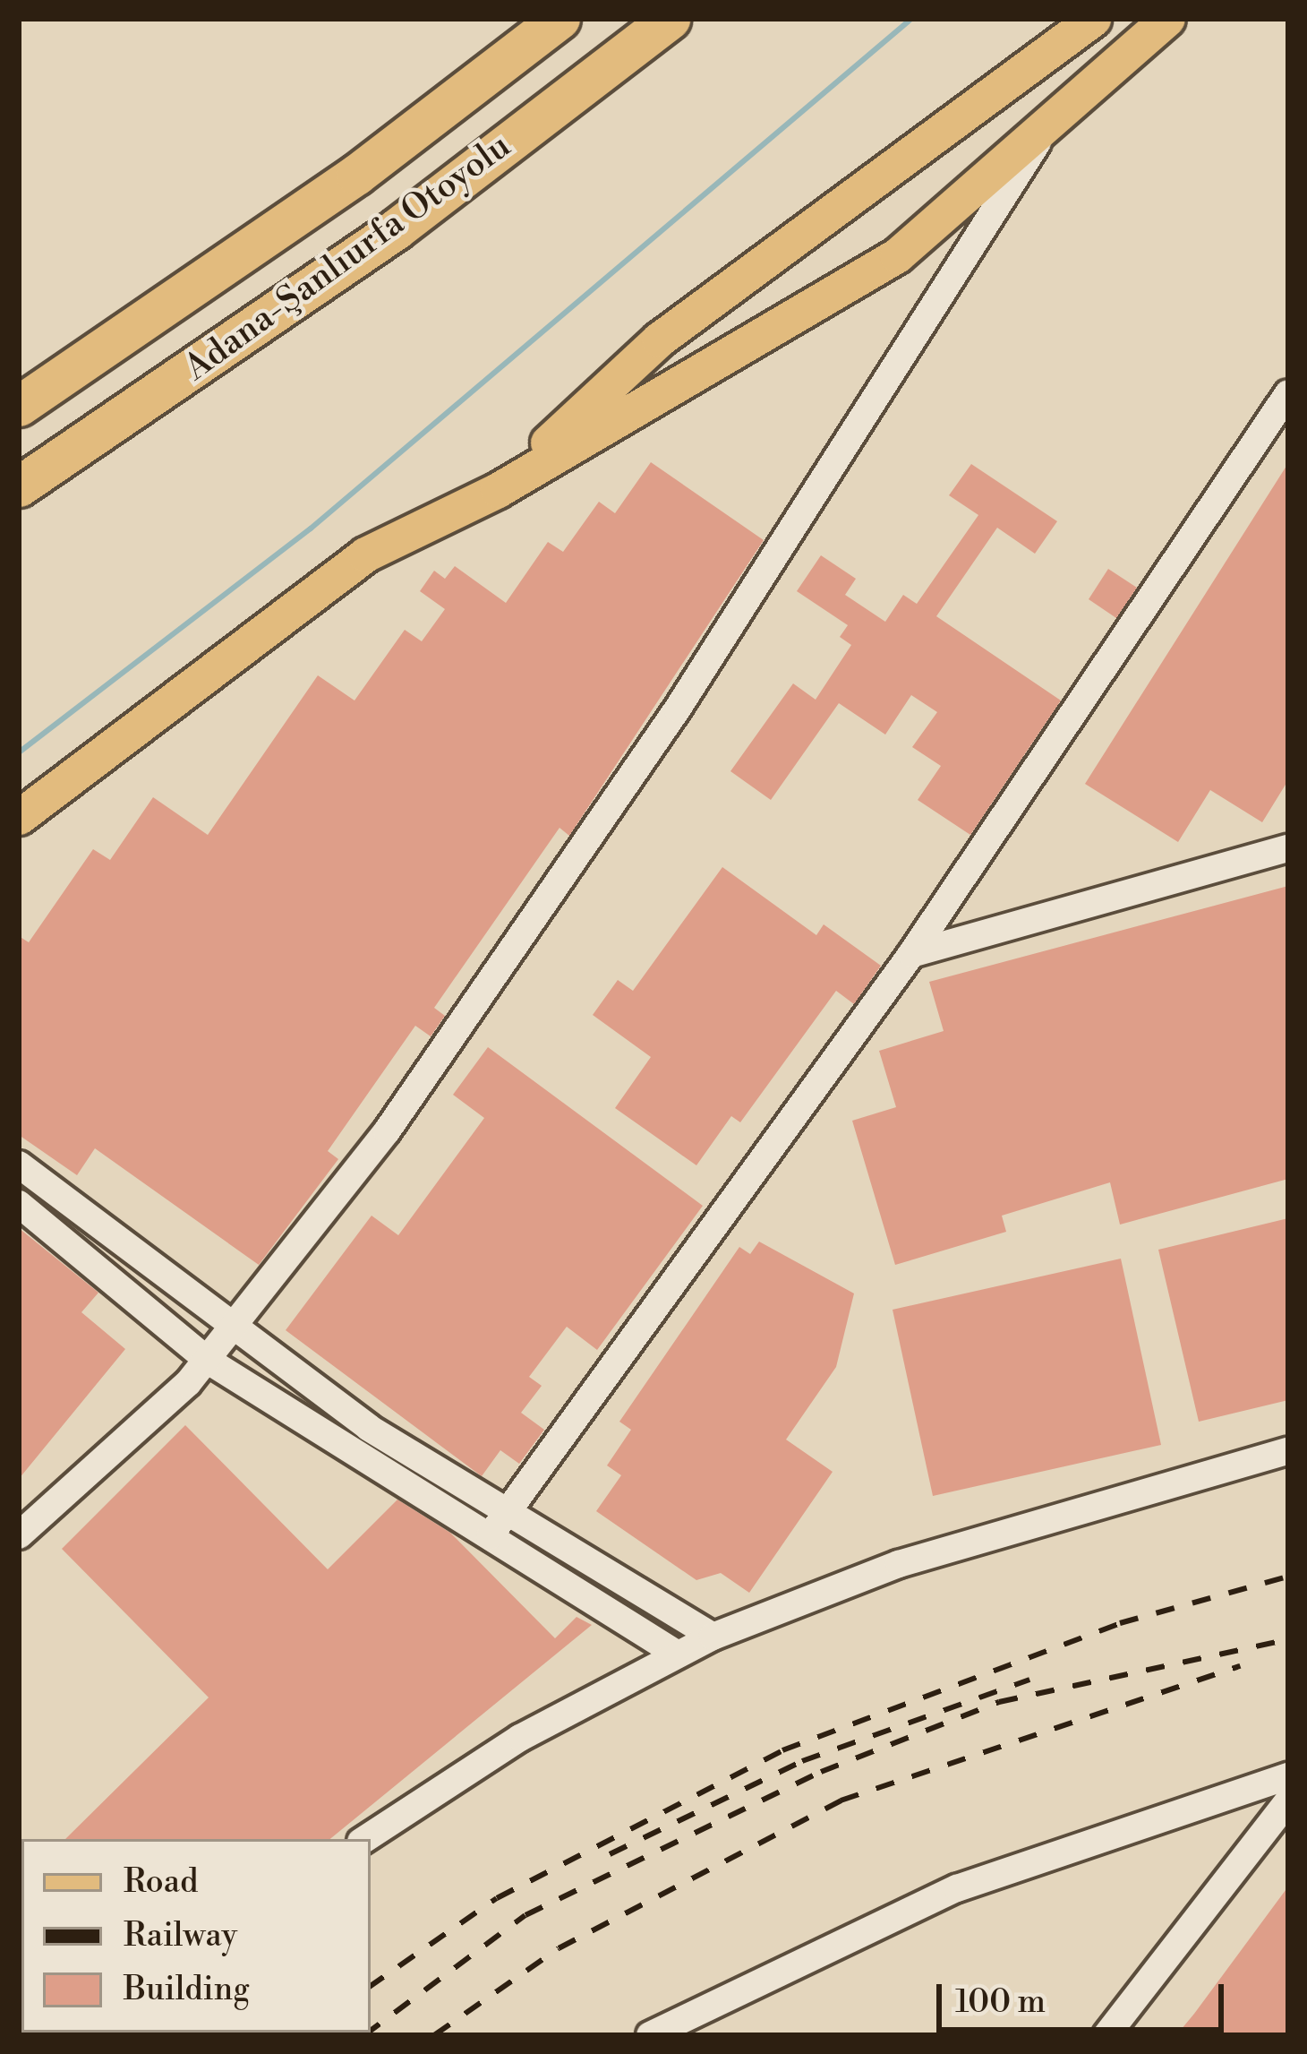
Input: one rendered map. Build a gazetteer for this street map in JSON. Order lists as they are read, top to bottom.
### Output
{
  "streets": {
    "highway": ["Adana-Şanlıurfa Otoyolu"]
  },
  "legend": ["Road", "Railway", "Building"],
  "scale_bar": "100 m"
}
